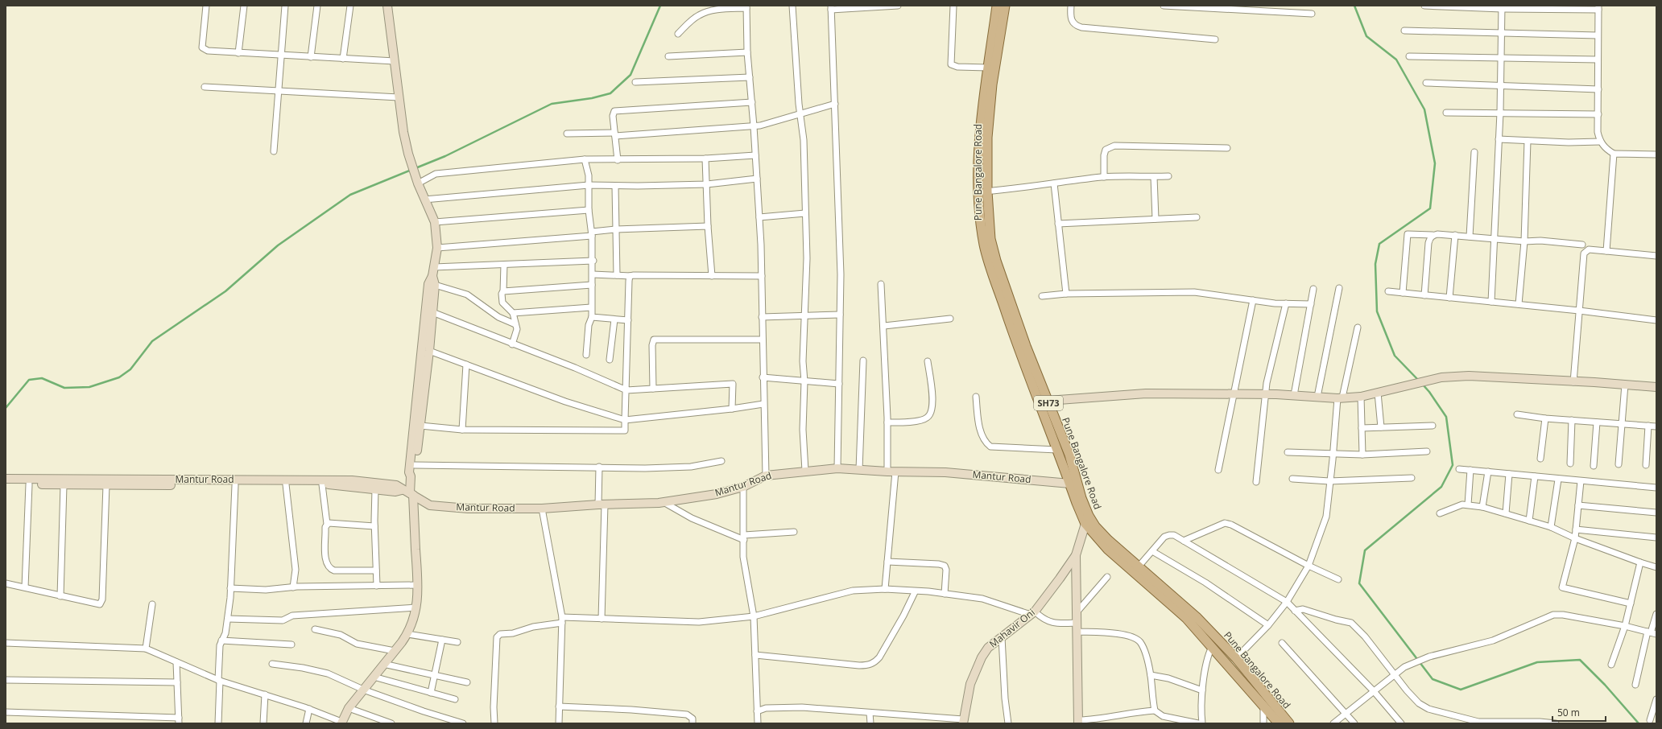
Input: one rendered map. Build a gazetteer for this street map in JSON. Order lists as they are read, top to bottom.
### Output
{
  "streets": {
    "main road": ["Pune Bangalore Road", "SH73"],
    "street": ["Mantur Road", "Mahavir Oni"]
  },
  "crossings": [
    ["Pune Bangalore Road", "Mantur Road"],
    ["Pune Bangalore Road", "Mahavir Oni"]
  ],
  "scale_bar": "50 m"
}
